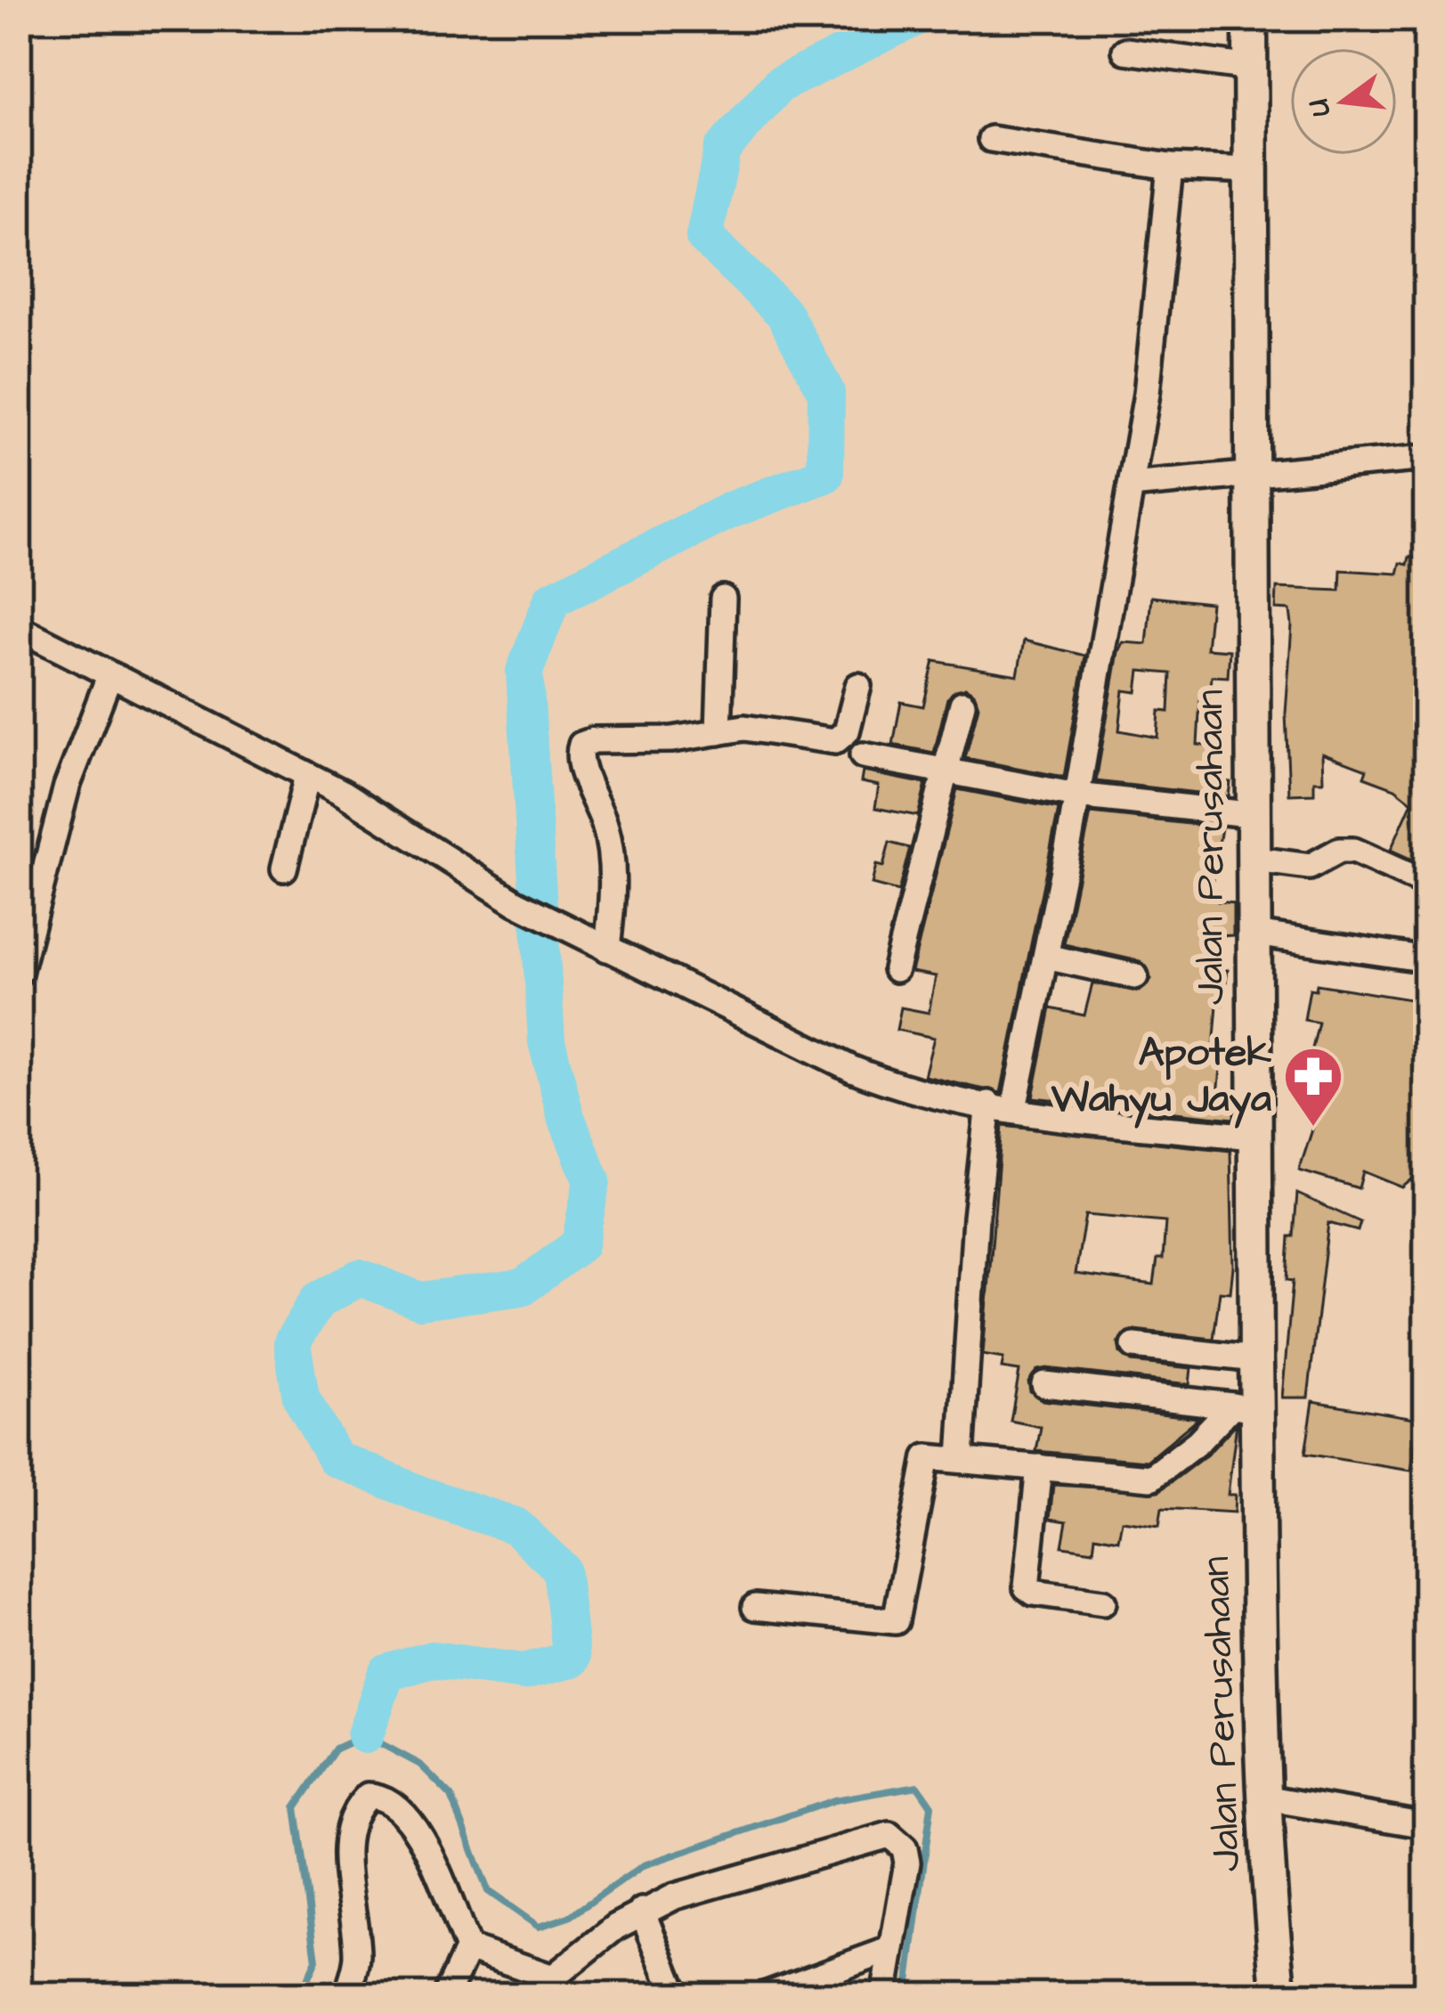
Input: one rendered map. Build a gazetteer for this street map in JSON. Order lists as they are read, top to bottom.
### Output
{
  "streets": {
    "main road": ["Jalan Perusahaan"]
  },
  "places": {
    "pharmacy": ["Apotek Wahyu Jaya"]
  },
  "north": "left"
}
